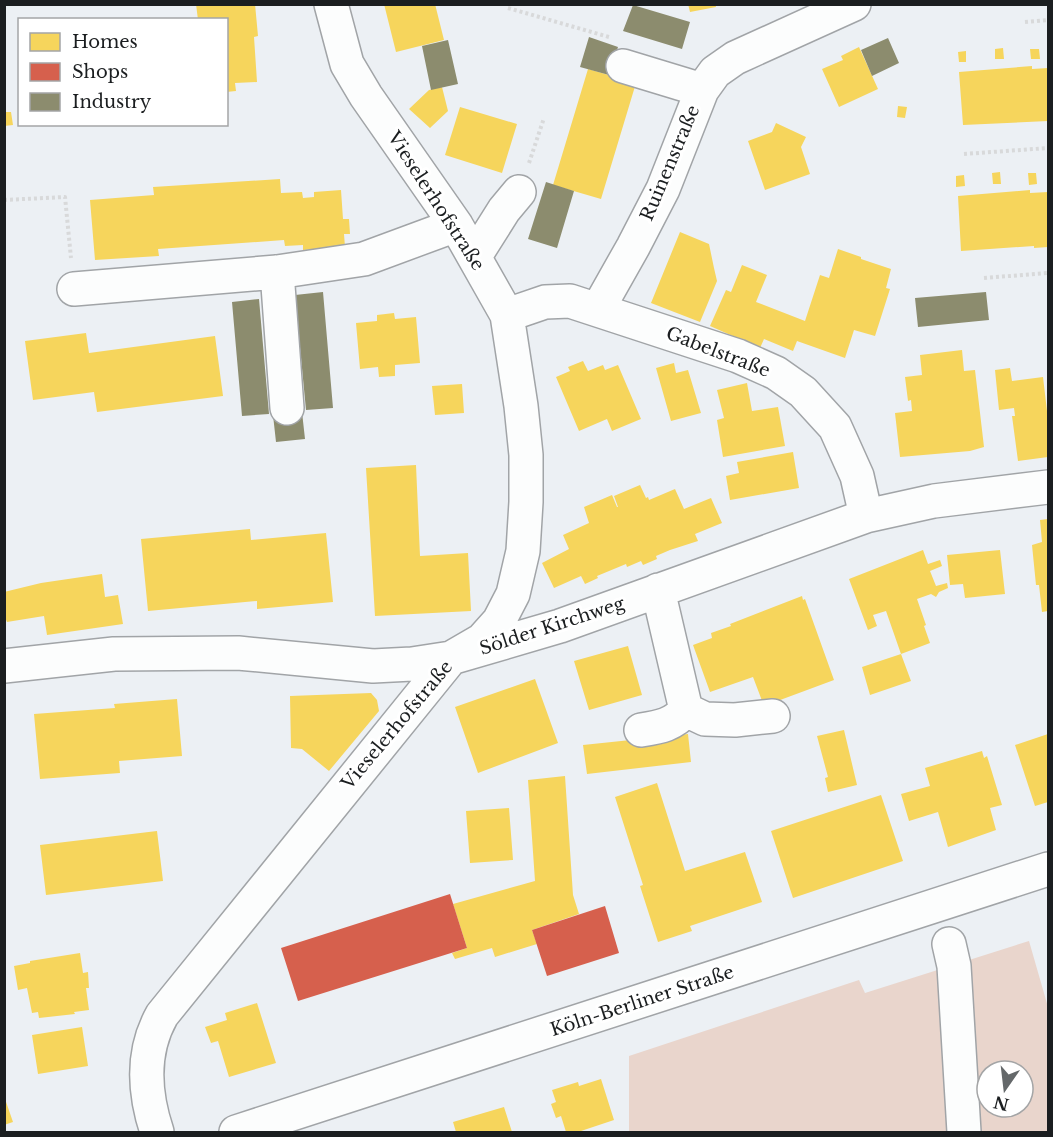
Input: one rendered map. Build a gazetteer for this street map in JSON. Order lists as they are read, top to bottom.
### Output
{
  "streets": {
    "street": [
      "Ruinenstraße",
      "Vieselerhofstraße",
      "Gabelstraße",
      "Sölder Kirchweg",
      "Köln-Berliner Straße"
    ]
  },
  "crossings": [
    ["Ruinenstraße", "Gabelstraße"],
    ["Vieselerhofstraße", "Sölder Kirchweg"],
    ["Gabelstraße", "Sölder Kirchweg"]
  ],
  "legend": ["Homes", "Shops", "Industry"],
  "north": "bottom"
}
